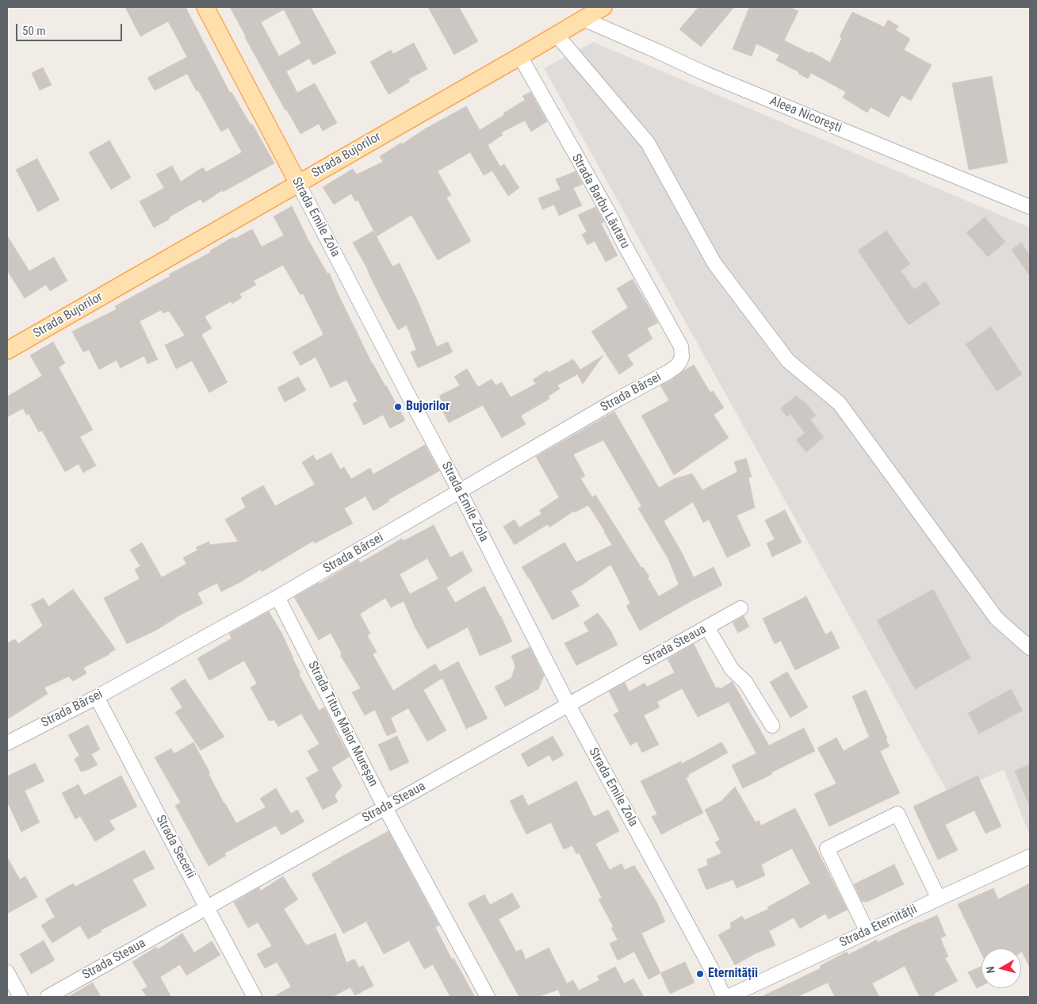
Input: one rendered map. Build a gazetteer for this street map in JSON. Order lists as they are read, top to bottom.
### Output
{
  "streets": {
    "main road": ["Strada Bujorilor", "Strada Emile Zola"],
    "street": [
      "Aleea Nicorești",
      "Strada Barbu Lăutaru",
      "Strada Bârsei",
      "Strada Steaua",
      "Strada Titus Maior Mureșan",
      "Strada Secerii",
      "Strada Eternității"
    ]
  },
  "crossings": [
    ["Aleea Nicorești", "Strada Bujorilor"],
    ["Strada Bujorilor", "Strada Barbu Lăutaru"],
    ["Strada Bujorilor", "Strada Emile Zola"],
    ["Strada Barbu Lăutaru", "Strada Bârsei"],
    ["Strada Emile Zola", "Strada Bârsei"],
    ["Strada Emile Zola", "Strada Steaua"],
    ["Strada Bârsei", "Strada Titus Maior Mureșan"],
    ["Strada Bârsei", "Strada Secerii"],
    ["Strada Steaua", "Strada Titus Maior Mureșan"],
    ["Strada Steaua", "Strada Secerii"]
  ],
  "places": ["Bujorilor", "Eternității"],
  "scale_bar": "50 m",
  "north": "left"
}
